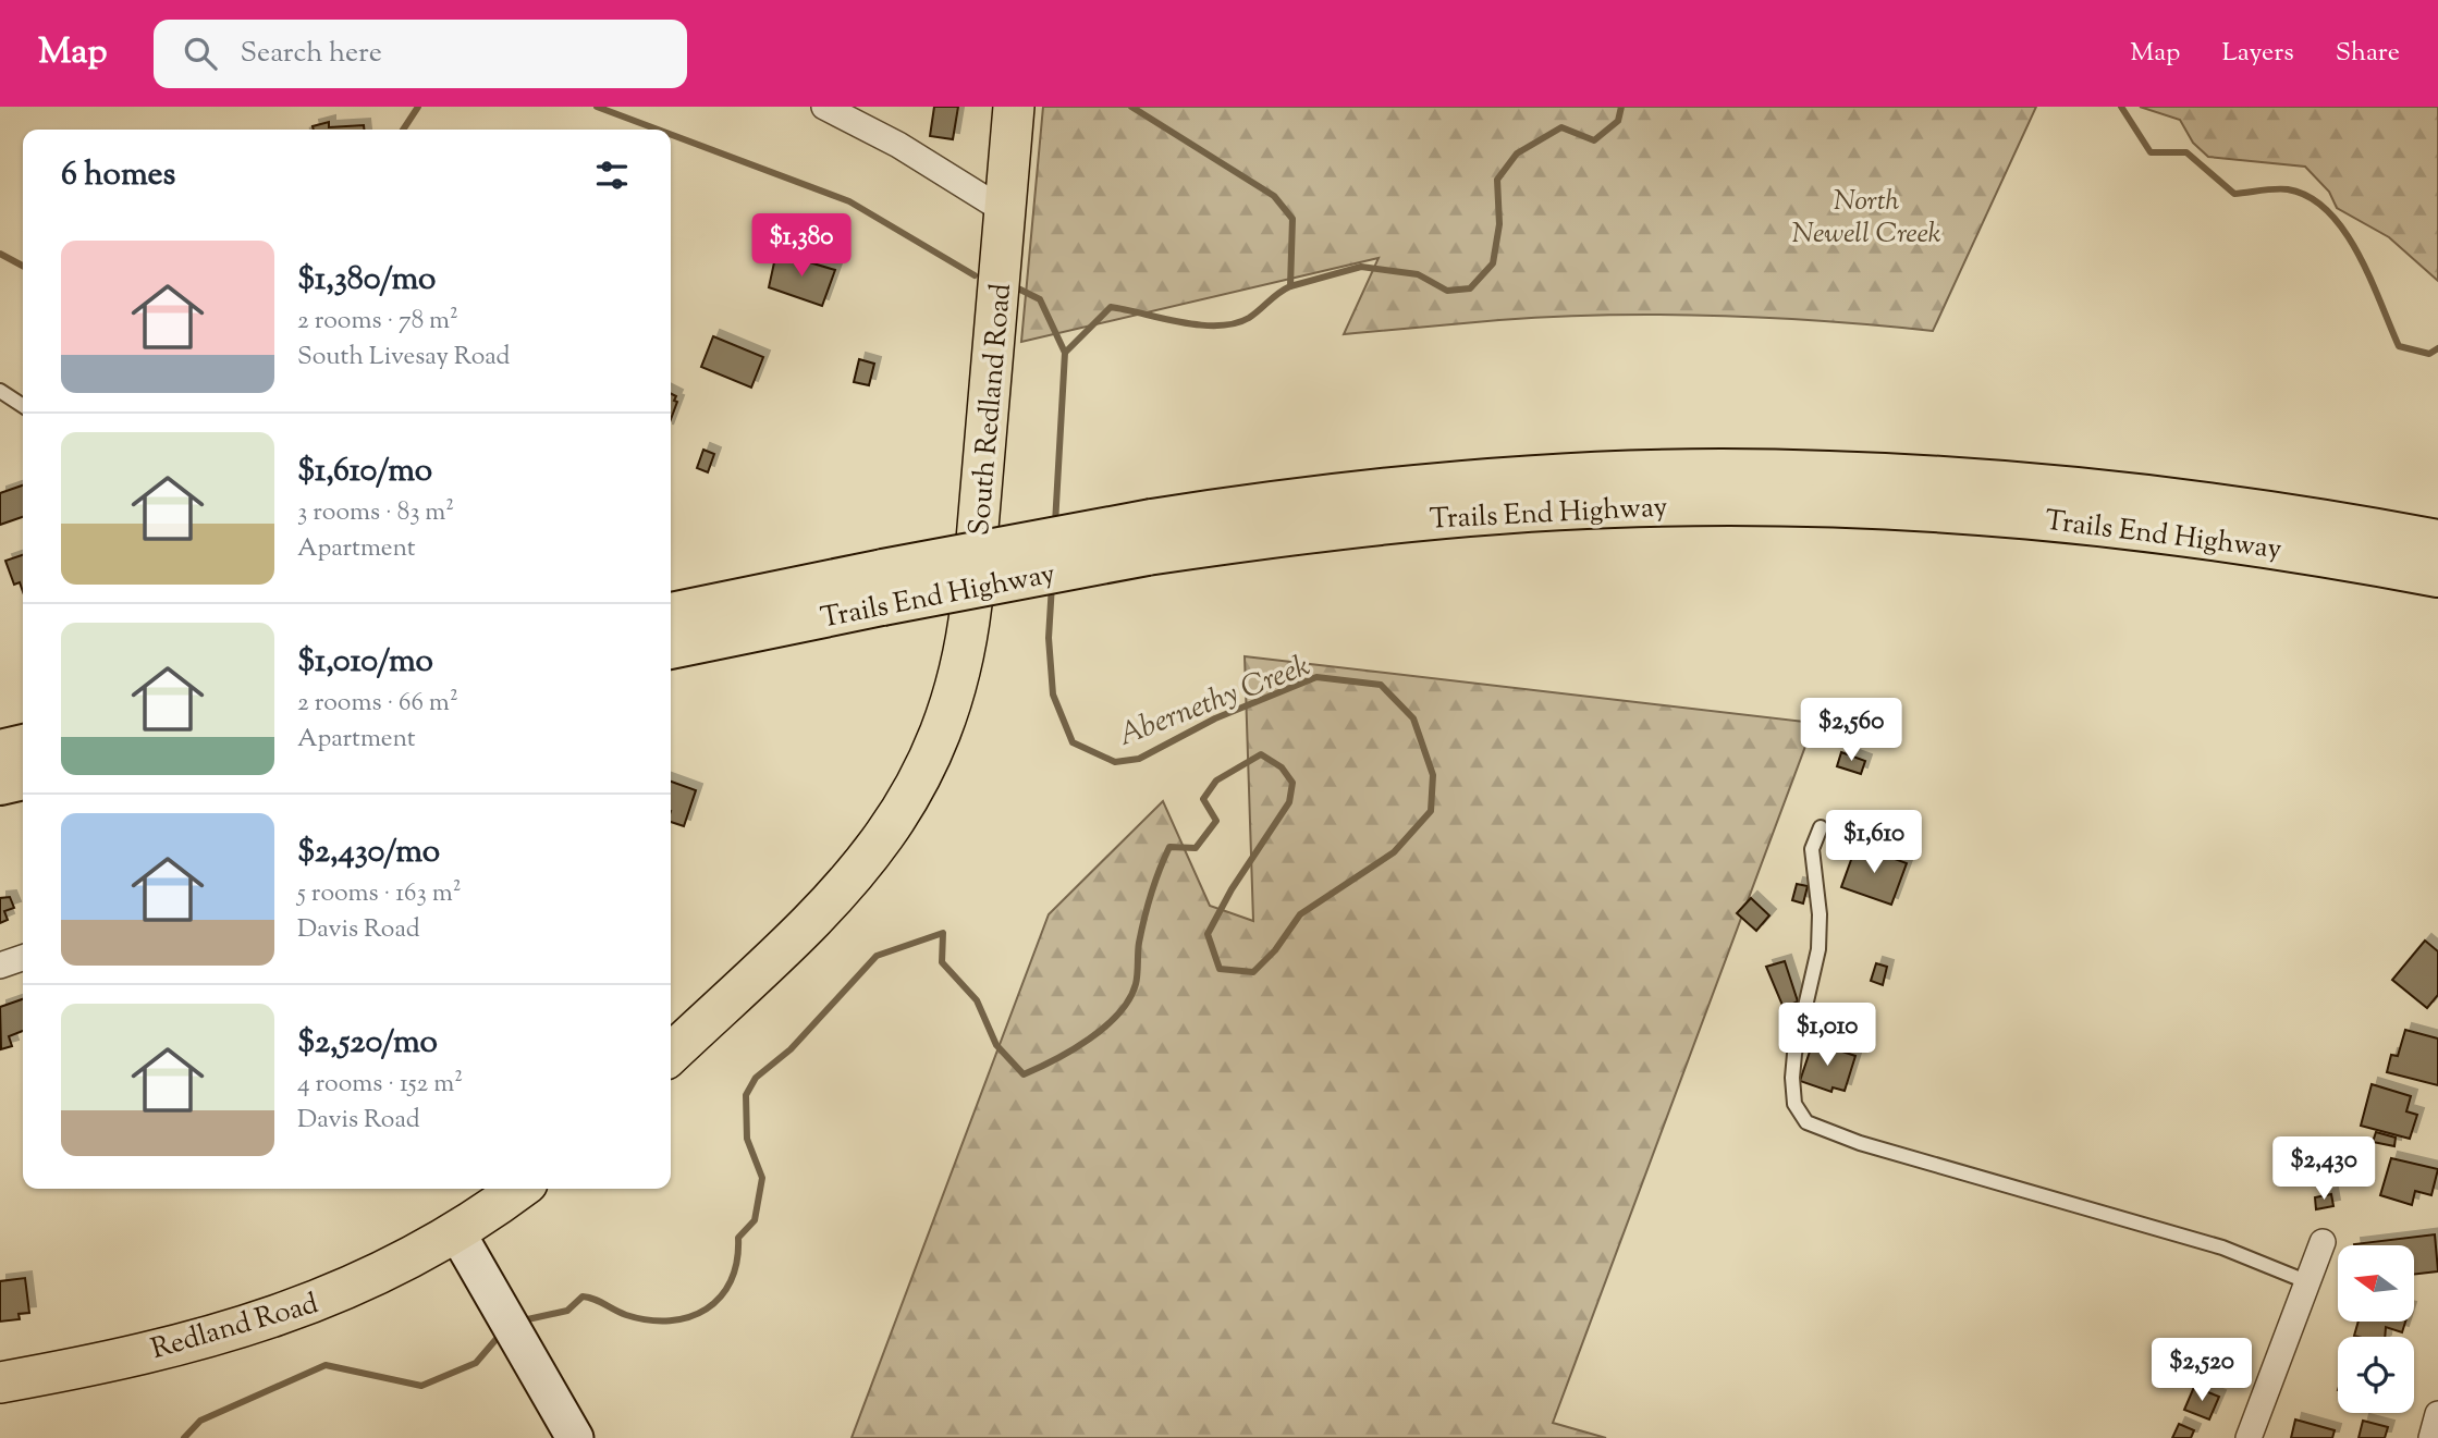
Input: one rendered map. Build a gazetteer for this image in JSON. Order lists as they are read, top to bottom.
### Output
{
  "streets": {
    "highway": ["Trails End Highway"],
    "main road": ["South Redland Road", "Redland Road"]
  },
  "water": ["Abernethy Creek"],
  "parks": ["North Newell Creek"],
  "north": "left",
  "page": {
    "header": "Map",
    "search": "Search here",
    "nav": ["Map", "Layers", "Share"],
    "heading": "6 homes",
    "price": [
      "$1,380",
      "$2,560",
      "$1,610",
      "$1,010",
      "$2,430",
      "$2,520"
    ],
    "list": [
      {
        "name": "$1,380/mo",
        "note": "2 rooms · 78 m² · South Livesay Road"
      },
      {
        "name": "$1,610/mo",
        "note": "3 rooms · 83 m² · Apartment"
      },
      {
        "name": "$1,010/mo",
        "note": "2 rooms · 66 m² · Apartment"
      },
      {
        "name": "$2,430/mo",
        "note": "5 rooms · 163 m² · Davis Road"
      },
      {
        "name": "$2,520/mo",
        "note": "4 rooms · 152 m² · Davis Road"
      }
    ]
  }
}
